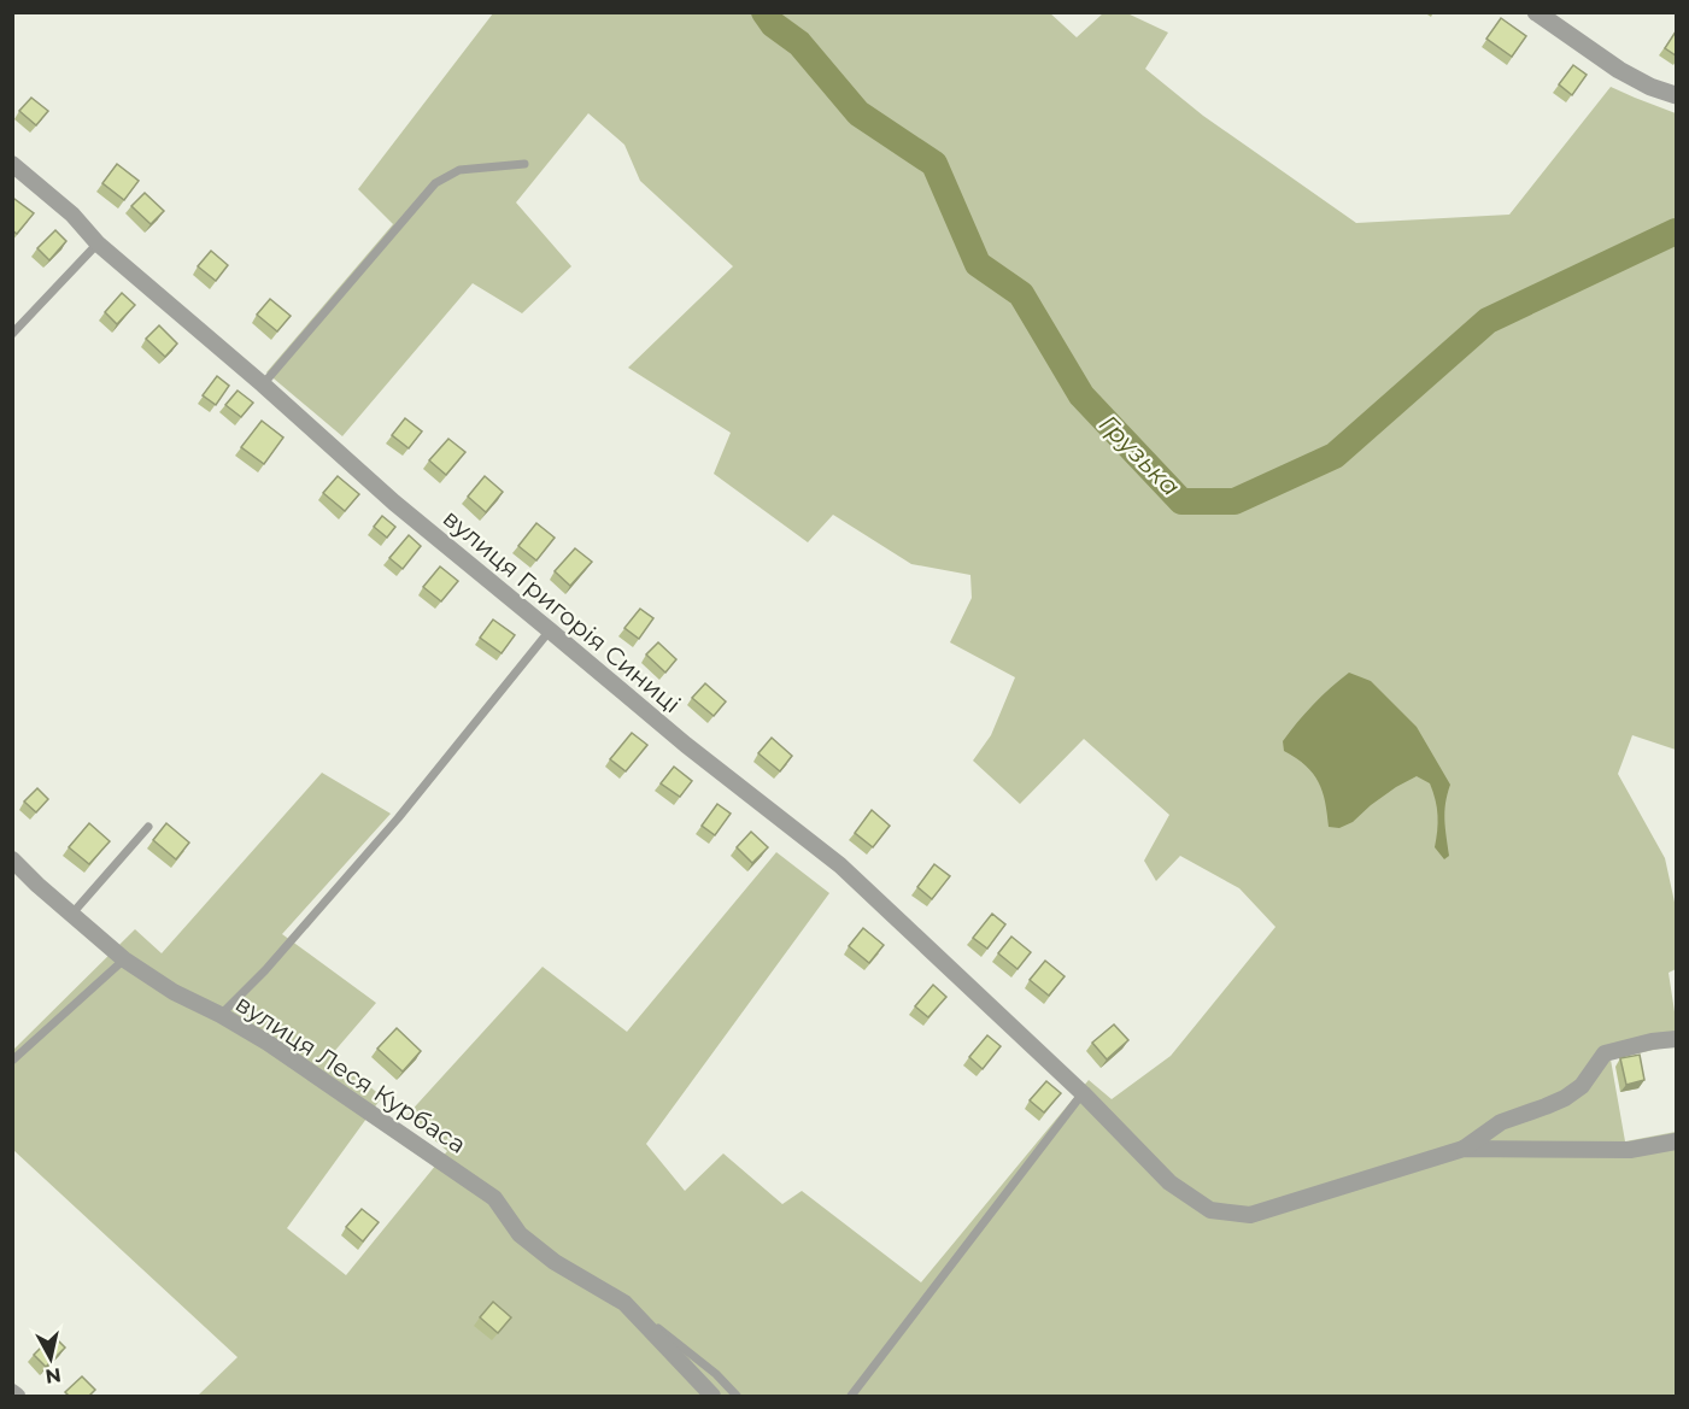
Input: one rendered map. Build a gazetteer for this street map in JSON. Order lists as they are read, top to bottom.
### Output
{
  "streets": {
    "street": ["вулиця Григорія Синиці", "вулиця Леся Курбаса"]
  },
  "water": ["Грузька"],
  "north": "bottom"
}
